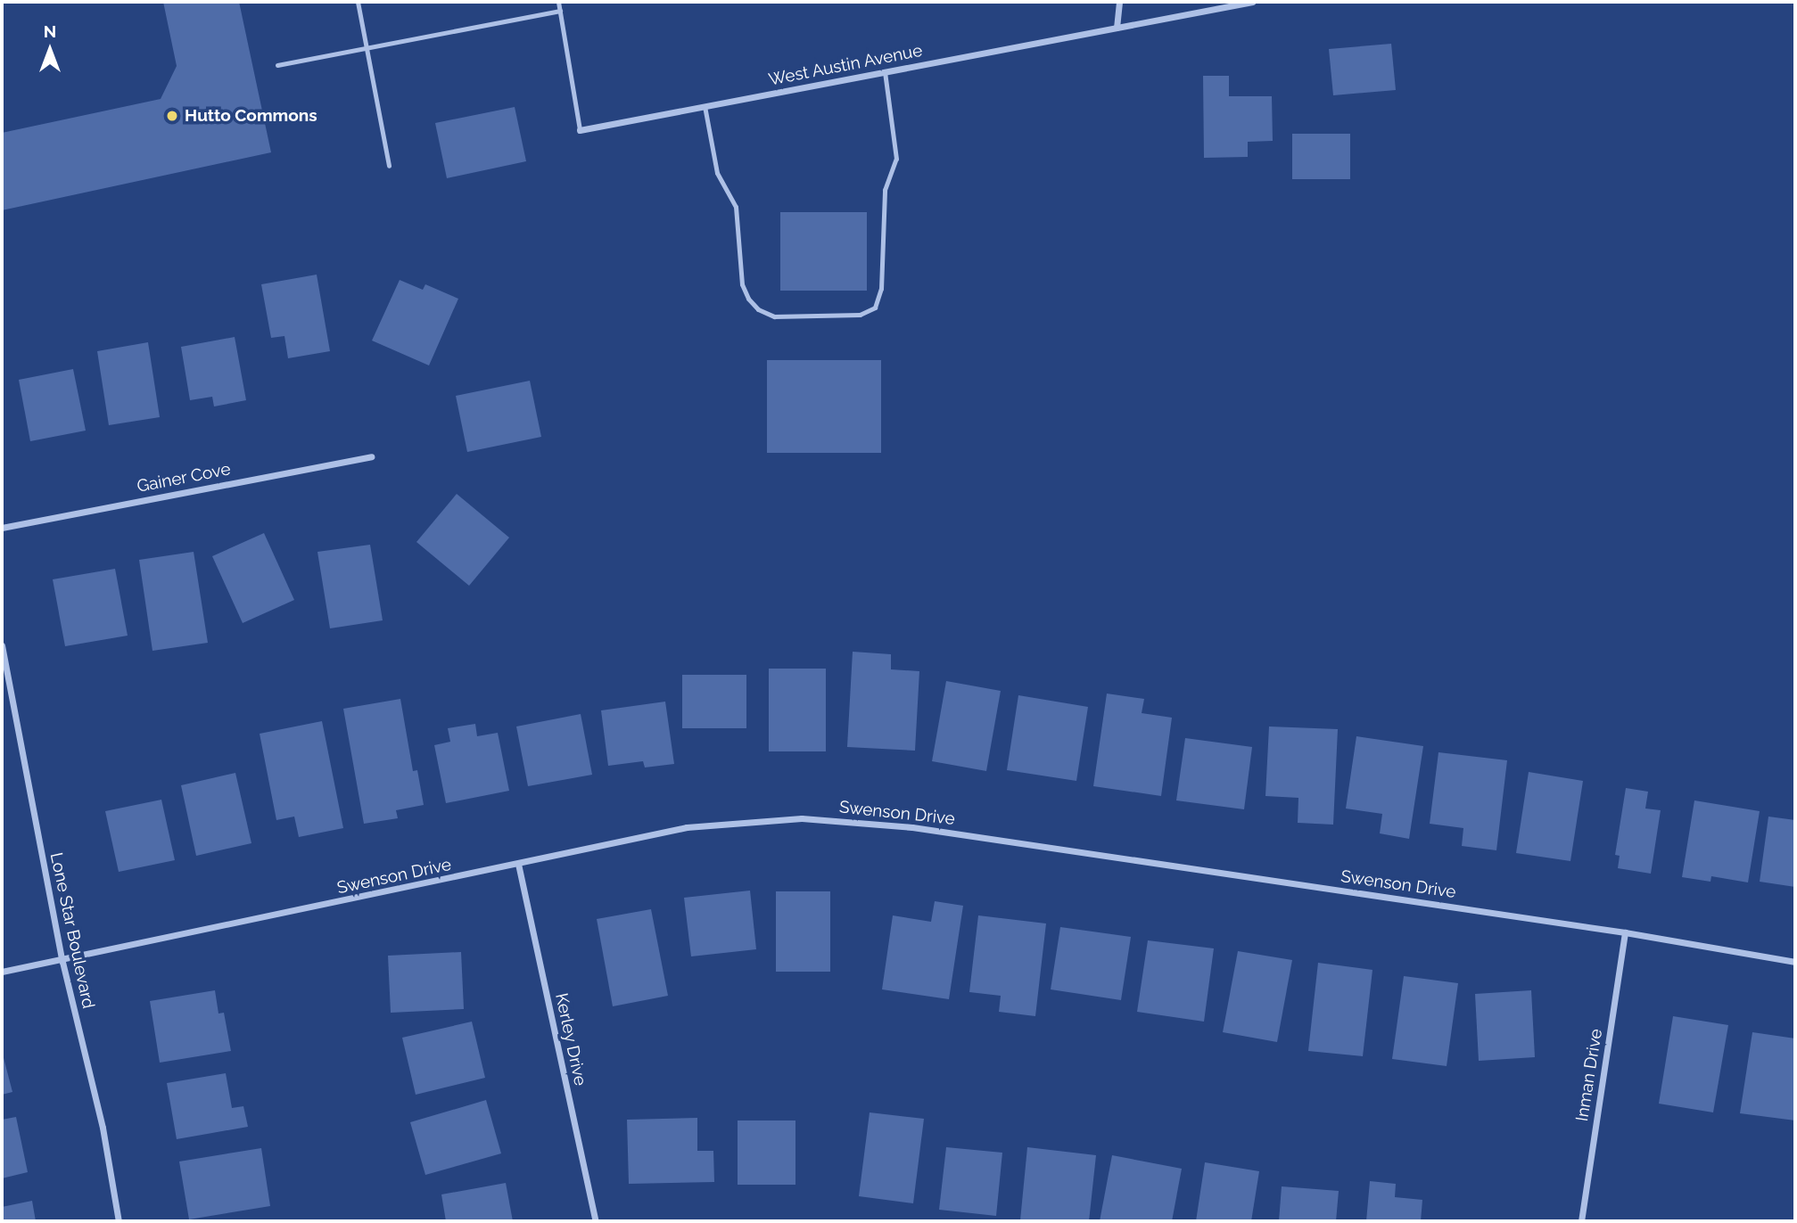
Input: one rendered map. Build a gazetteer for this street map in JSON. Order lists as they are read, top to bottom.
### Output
{
  "streets": {
    "street": [
      "West Austin Avenue",
      "Gainer Cove",
      "Swenson Drive",
      "Lone Star Boulevard",
      "Kerley Drive",
      "Inman Drive"
    ]
  },
  "crossings": [
    ["Swenson Drive", "Lone Star Boulevard"],
    ["Swenson Drive", "Kerley Drive"],
    ["Swenson Drive", "Inman Drive"]
  ],
  "places": ["Hutto Commons"],
  "north": "top"
}
